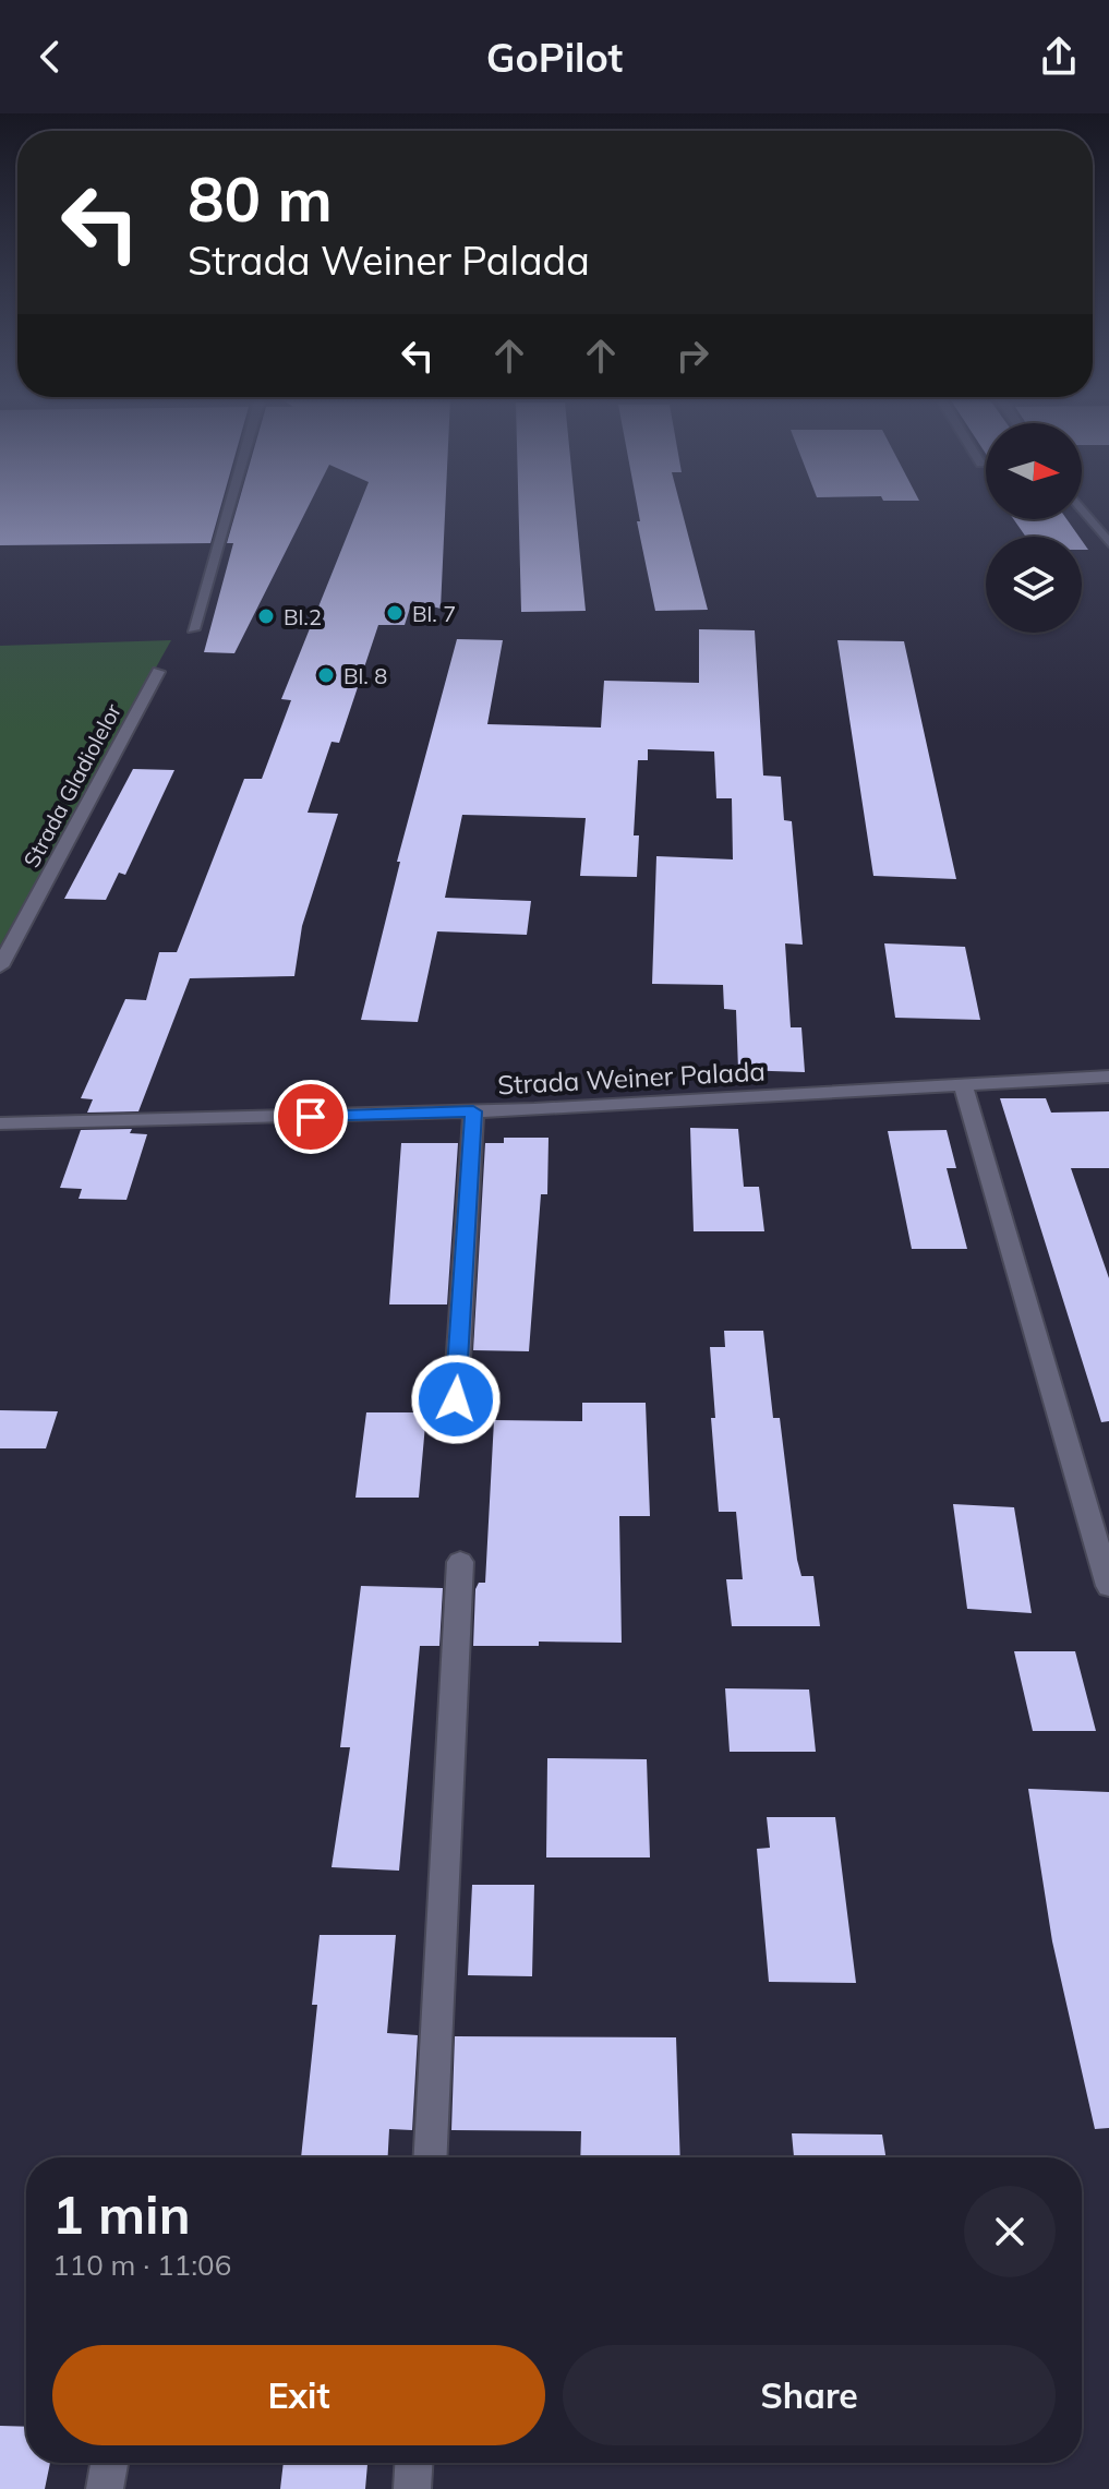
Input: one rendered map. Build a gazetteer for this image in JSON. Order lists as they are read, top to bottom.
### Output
{
  "streets": {
    "street": ["Strada Gladiolelor", "Strada Weiner Palada"]
  },
  "places": ["Bl. 7", "Bl.2", "Bl. 8"],
  "north": "right",
  "page": {
    "header": "GoPilot",
    "turn": ["80 m", "Strada Weiner Palada"],
    "heading": ["1 min", "110 m · 11:06"],
    "buttons": ["Exit", "Share"]
  }
}
